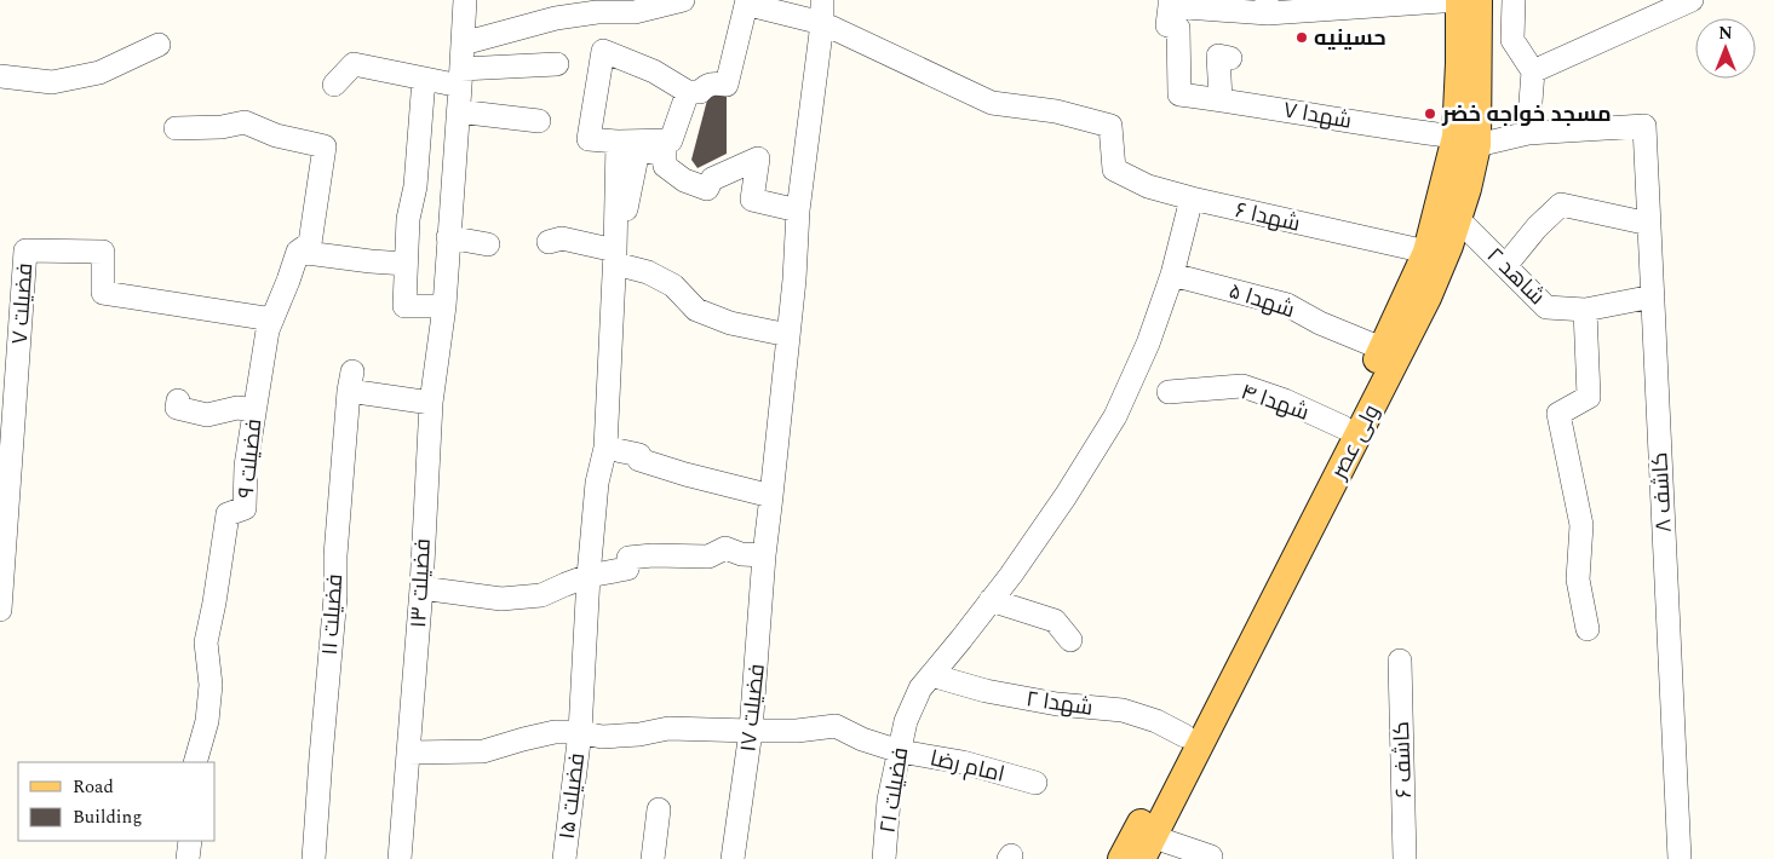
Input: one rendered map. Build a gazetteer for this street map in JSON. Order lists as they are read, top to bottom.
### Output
{
  "streets": {
    "main road": ["ولی عصر"],
    "street": [
      "شهدا ۷",
      "شهدا ۶",
      "شاهد ۲",
      "شهدا ۵",
      "فضیلت ۷",
      "شهدا ۴",
      "فضیلت ۹",
      "کاشف ۸",
      "فضیلت ۱۳",
      "فضیلت ۱۱",
      "شهدا ۲",
      "فضیلت ۱۷",
      "کاشف ۶",
      "امام رضا",
      "فضیلت ۲۱",
      "فضیلت ۱۵"
    ]
  },
  "crossings": [
    ["شهدا ۷", "ولی عصر"],
    ["شهدا ۷", "کاشف ۸"],
    ["شهدا ۶", "ولی عصر"],
    ["شهدا ۶", "فضیلت ۱۷"],
    ["شهدا ۶", "فضیلت ۲۱"],
    ["شاهد ۲", "ولی عصر"],
    ["شاهد ۲", "کاشف ۸"],
    ["شهدا ۵", "ولی عصر"],
    ["شهدا ۵", "فضیلت ۲۱"],
    ["فضیلت ۷", "فضیلت ۹"],
    ["شهدا ۴", "ولی عصر"],
    ["ولی عصر", "شهدا ۲"],
    ["فضیلت ۱۳", "فضیلت ۱۱"],
    ["فضیلت ۱۳", "امام رضا"],
    ["شهدا ۲", "فضیلت ۲۱"],
    ["فضیلت ۱۷", "امام رضا"],
    ["امام رضا", "فضیلت ۲۱"],
    ["امام رضا", "فضیلت ۱۵"]
  ],
  "places": ["حسینیه", "مسجد خواجه خضر"],
  "legend": ["Road", "Building"],
  "north": "top"
}
